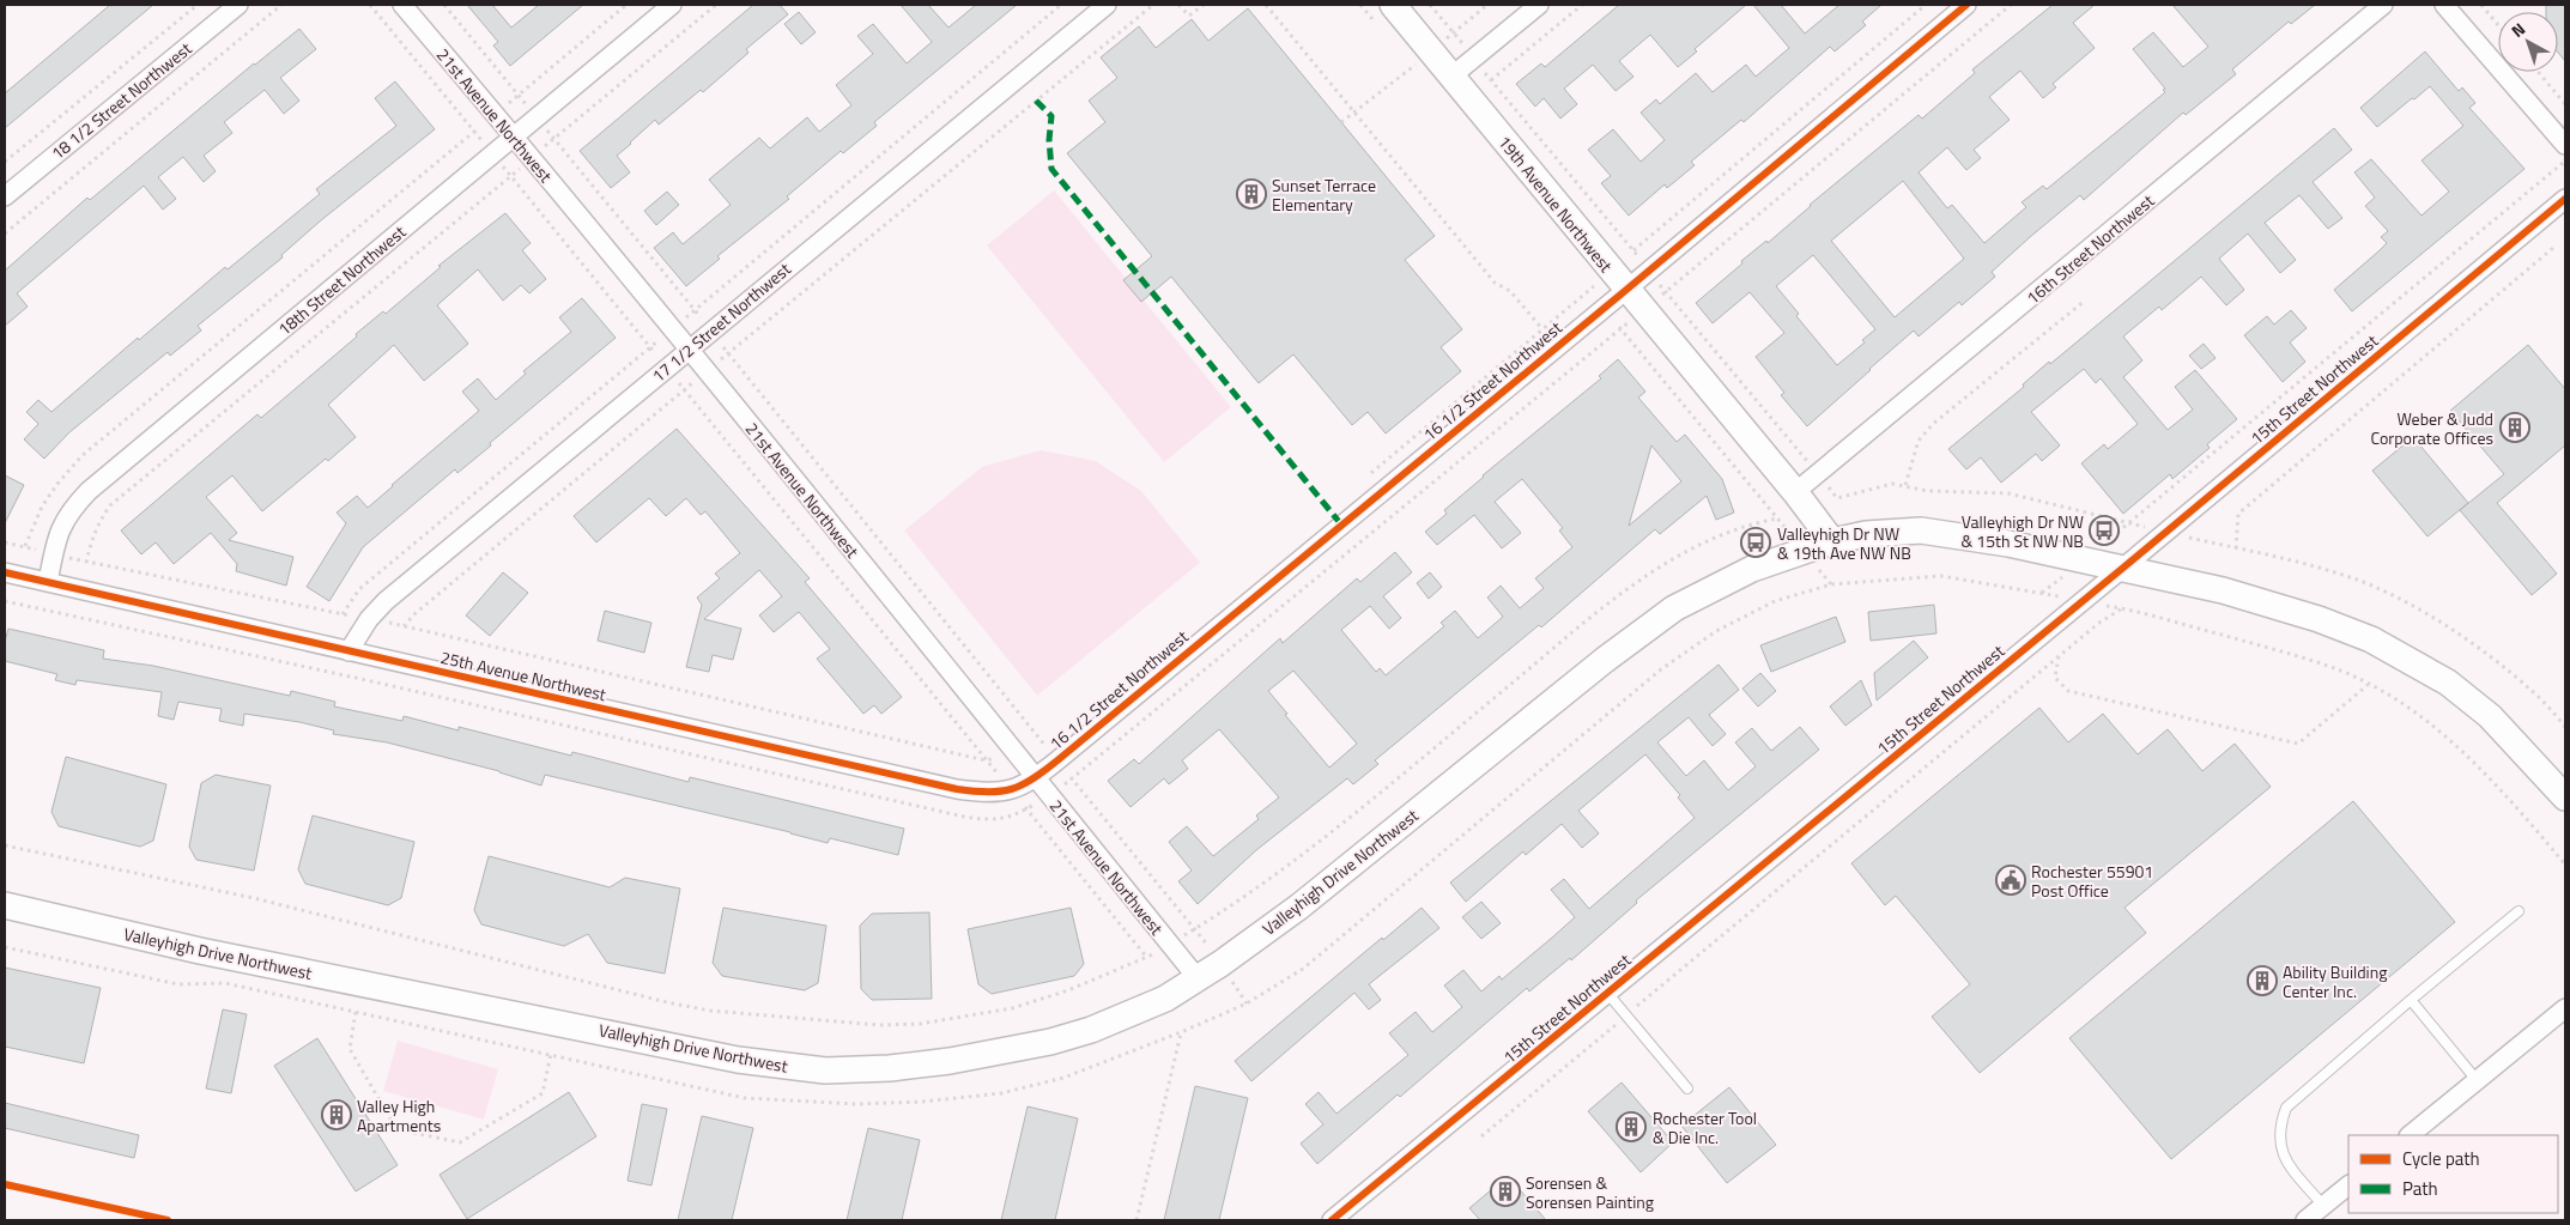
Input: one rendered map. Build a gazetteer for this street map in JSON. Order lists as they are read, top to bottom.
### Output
{
  "streets": {
    "main road": ["19th Avenue Northwest", "Valleyhigh Drive Northwest"],
    "street": [
      "18 1/2 Street Northwest",
      "21st Avenue Northwest",
      "16th Street Northwest",
      "18th Street Northwest",
      "17 1/2 Street Northwest",
      "16 1/2 Street Northwest",
      "15th Street Northwest",
      "25th Avenue Northwest"
    ]
  },
  "crossings": [
    ["21st Avenue Northwest", "18th Street Northwest"],
    ["21st Avenue Northwest", "17 1/2 Street Northwest"],
    ["21st Avenue Northwest", "16 1/2 Street Northwest"],
    ["21st Avenue Northwest", "25th Avenue Northwest"],
    ["21st Avenue Northwest", "Valleyhigh Drive Northwest"],
    ["19th Avenue Northwest", "16th Street Northwest"],
    ["19th Avenue Northwest", "16 1/2 Street Northwest"],
    ["19th Avenue Northwest", "Valleyhigh Drive Northwest"],
    ["18th Street Northwest", "25th Avenue Northwest"],
    ["17 1/2 Street Northwest", "25th Avenue Northwest"],
    ["16 1/2 Street Northwest", "25th Avenue Northwest"],
    ["15th Street Northwest", "Valleyhigh Drive Northwest"]
  ],
  "places": {
    "building": [
      "Sunset Terrace Elementary",
      "Weber & Judd Corporate Offices",
      "Ability Building Center Inc.",
      "Valley High Apartments",
      "Rochester Tool & Die Inc.",
      "Sorensen & Sorensen Painting"
    ],
    "bus stop": ["Valleyhigh Dr NW & 15th St NW NB", "Valleyhigh Dr NW & 19th Ave NW NB"],
    "public building": ["Rochester 55901 Post Office"]
  },
  "legend": ["Cycle path", "Path"],
  "north": "top left"
}
